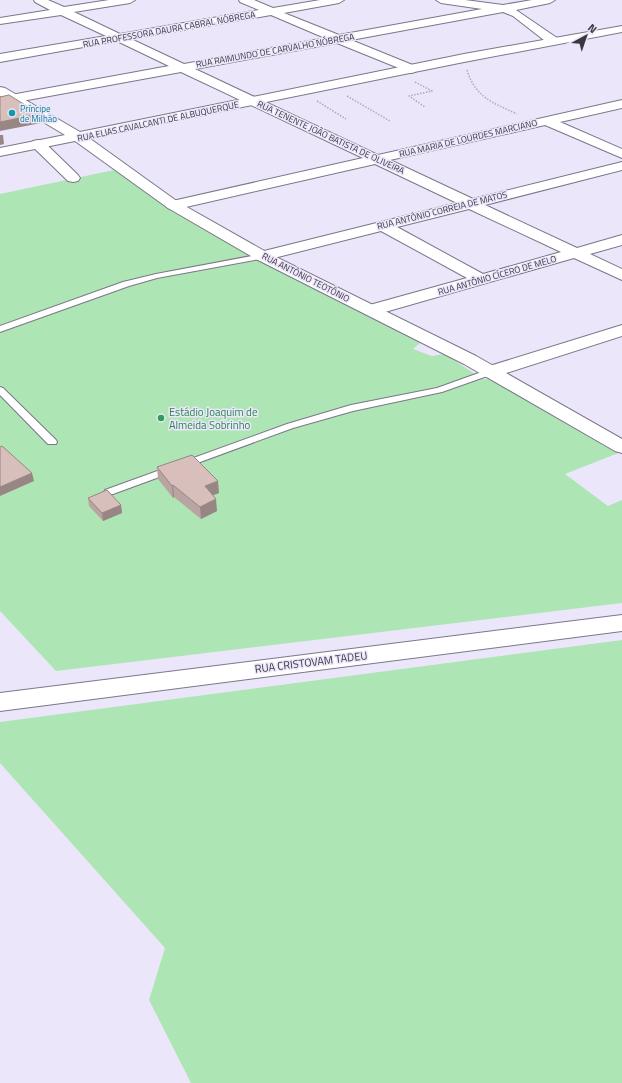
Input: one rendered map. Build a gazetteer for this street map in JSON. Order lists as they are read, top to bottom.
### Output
{
  "streets": {
    "street": [
      "RUA PROFESSORA DAURA CABRAL NÓBREGA",
      "RUA RAIMUNDO DE CARVALHO NÓBREGA",
      "RUA ELIAS CAVALCANTI DE ALBUQUERQUE",
      "RUA TENENTE JOÃO BATISTA DE OLIVEIRA",
      "RUA MARIA DE LOURDES MARCIANO",
      "RUA ANTÔNIO CORREIA DE MATOS",
      "RUA ANTÔNIO CÍCERO DE MELO",
      "RUA ANTÔNIO TEOTÔNIO",
      "RUA CRISTOVAM TADEU"
    ]
  },
  "crossings": [
    ["RUA PROFESSORA DAURA CABRAL NÓBREGA", "RUA TENENTE JOÃO BATISTA DE OLIVEIRA"],
    ["RUA RAIMUNDO DE CARVALHO NÓBREGA", "RUA TENENTE JOÃO BATISTA DE OLIVEIRA"],
    ["RUA RAIMUNDO DE CARVALHO NÓBREGA", "RUA ANTÔNIO TEOTÔNIO"],
    ["RUA ELIAS CAVALCANTI DE ALBUQUERQUE", "RUA TENENTE JOÃO BATISTA DE OLIVEIRA"],
    ["RUA ELIAS CAVALCANTI DE ALBUQUERQUE", "RUA ANTÔNIO TEOTÔNIO"],
    ["RUA TENENTE JOÃO BATISTA DE OLIVEIRA", "RUA MARIA DE LOURDES MARCIANO"],
    ["RUA TENENTE JOÃO BATISTA DE OLIVEIRA", "RUA ANTÔNIO CORREIA DE MATOS"],
    ["RUA TENENTE JOÃO BATISTA DE OLIVEIRA", "RUA ANTÔNIO CÍCERO DE MELO"],
    ["RUA MARIA DE LOURDES MARCIANO", "RUA ANTÔNIO TEOTÔNIO"],
    ["RUA ANTÔNIO CORREIA DE MATOS", "RUA ANTÔNIO TEOTÔNIO"],
    ["RUA ANTÔNIO CÍCERO DE MELO", "RUA ANTÔNIO TEOTÔNIO"]
  ],
  "places": ["Príncipe de Milhão", "Estádio Joaquim de Almeida Sobrinho"],
  "north": "top right"
}
